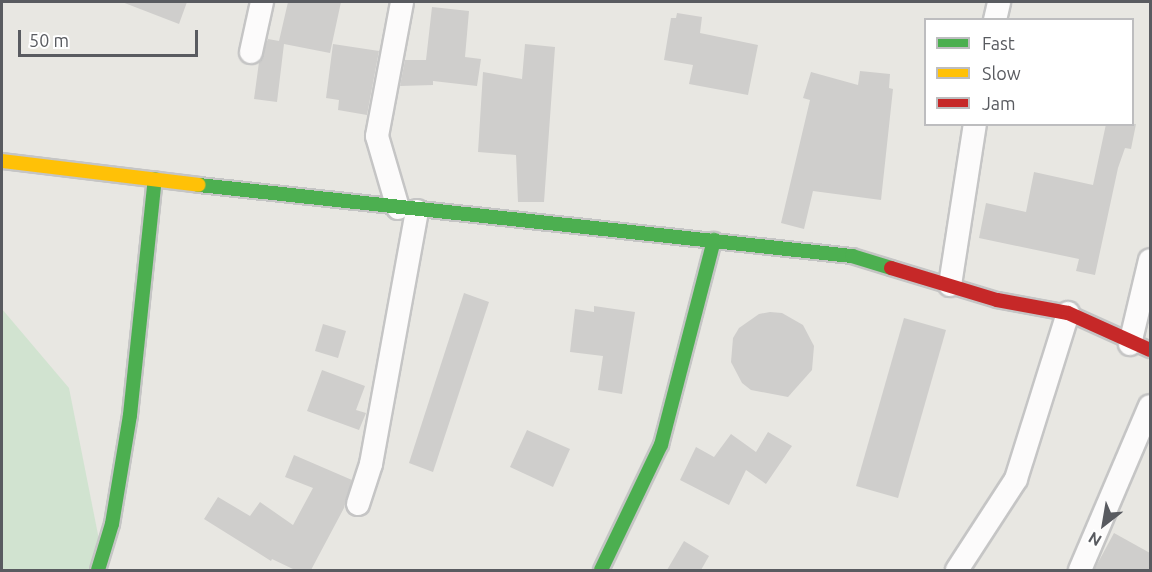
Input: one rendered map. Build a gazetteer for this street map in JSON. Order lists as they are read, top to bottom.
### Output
{
  "legend": ["Fast", "Slow", "Jam"],
  "scale_bar": "50 m",
  "north": "bottom left"
}
